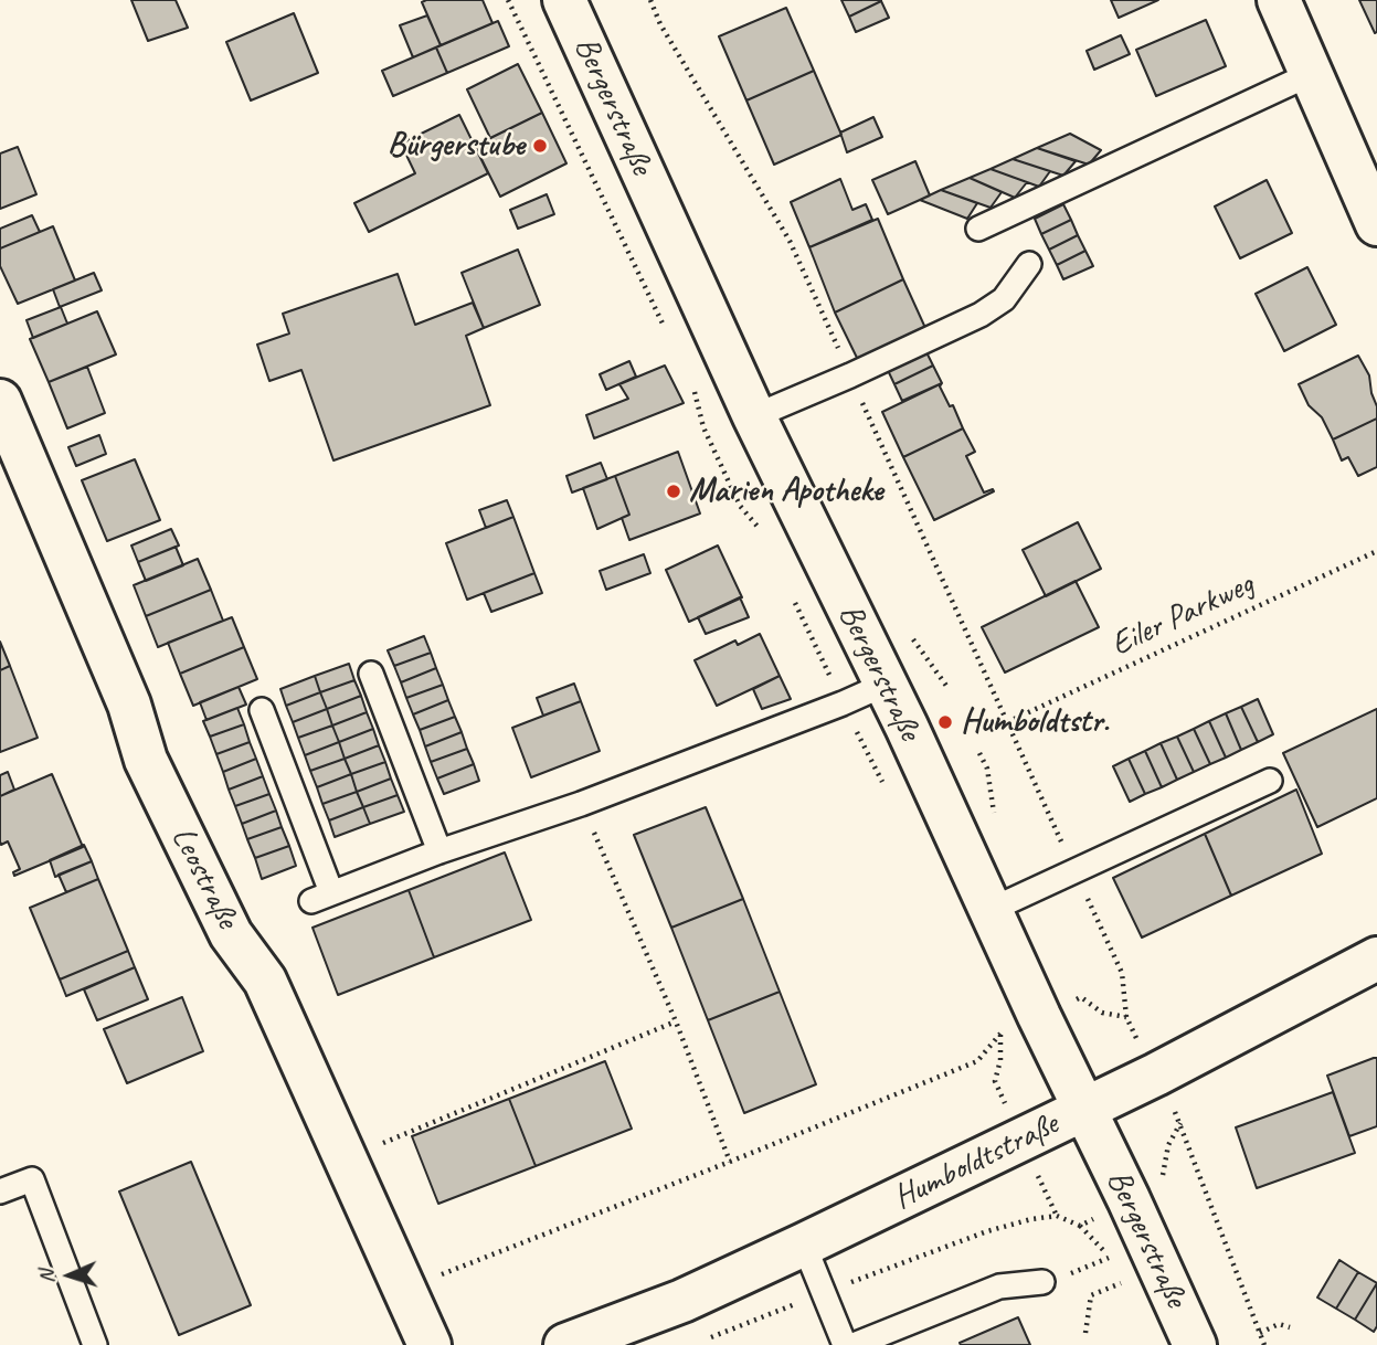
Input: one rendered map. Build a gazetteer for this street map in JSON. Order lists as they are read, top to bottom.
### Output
{
  "streets": {
    "street": ["Bergerstraße", "Leostraße", "Humboldtstraße"],
    "path": ["Eiler Parkweg"]
  },
  "crossings": [
    ["Bergerstraße", "Humboldtstraße"]
  ],
  "places": ["Bürgerstube", "Marien Apotheke", "Humboldtstr."],
  "north": "left"
}
